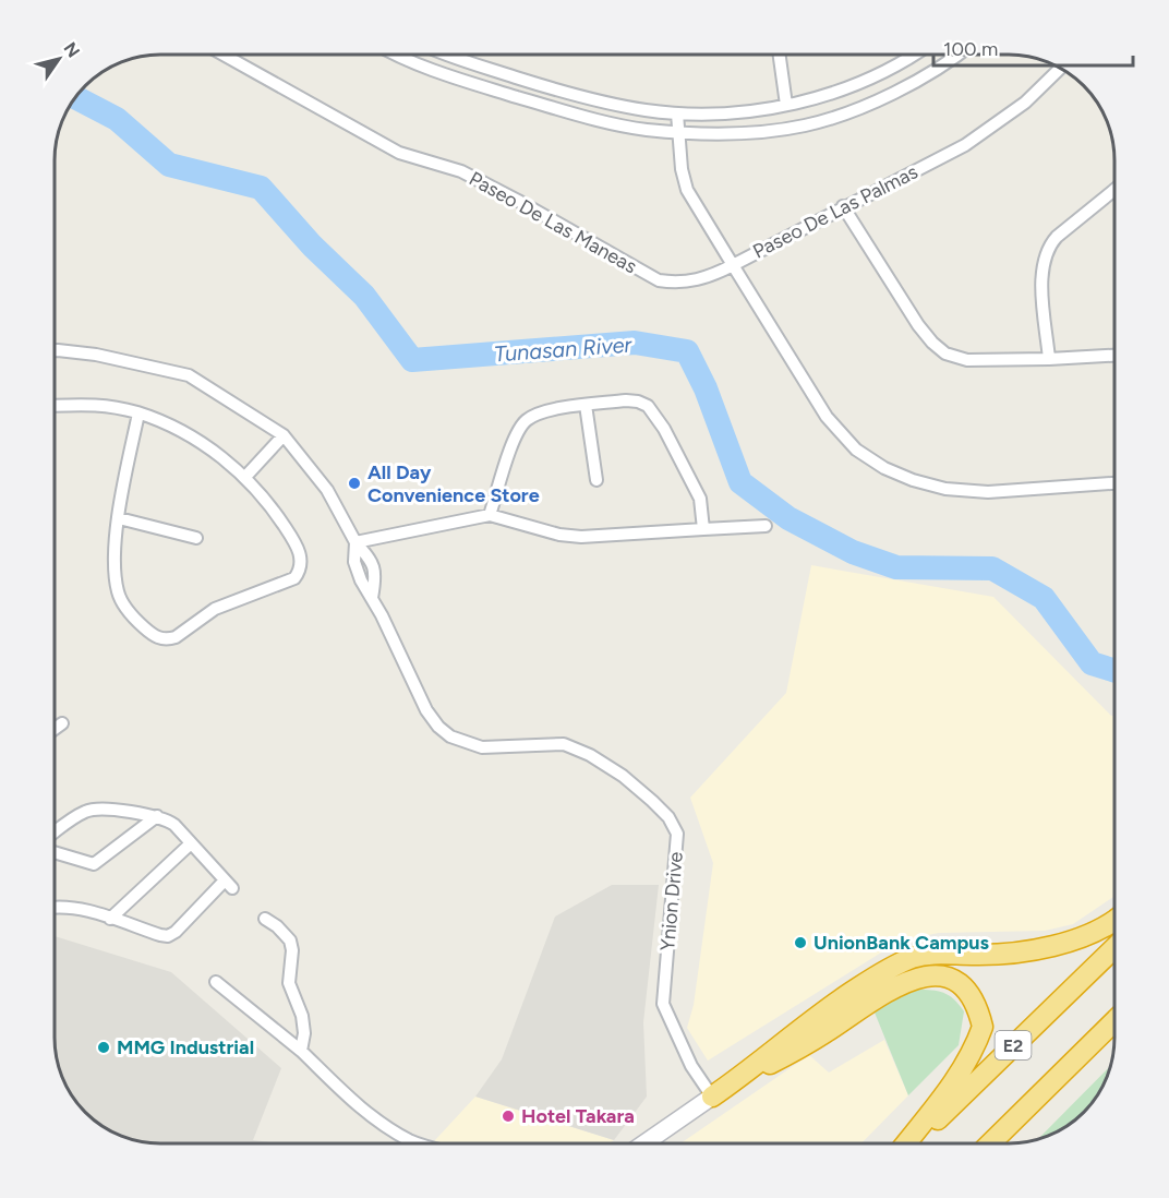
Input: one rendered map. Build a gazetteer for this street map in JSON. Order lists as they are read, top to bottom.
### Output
{
  "streets": {
    "highway": ["E2"],
    "street": ["Paseo De Las Palmas", "Paseo De Las Maneas", "Ynion Drive"]
  },
  "crossings": [
    ["Paseo De Las Palmas", "Paseo De Las Maneas"]
  ],
  "water": ["Tunasan River"],
  "places": [
    "All Day Convenience Store",
    "UnionBank Campus",
    "MMG Industrial",
    "Hotel Takara"
  ],
  "scale_bar": "100 m",
  "north": "top right"
}
